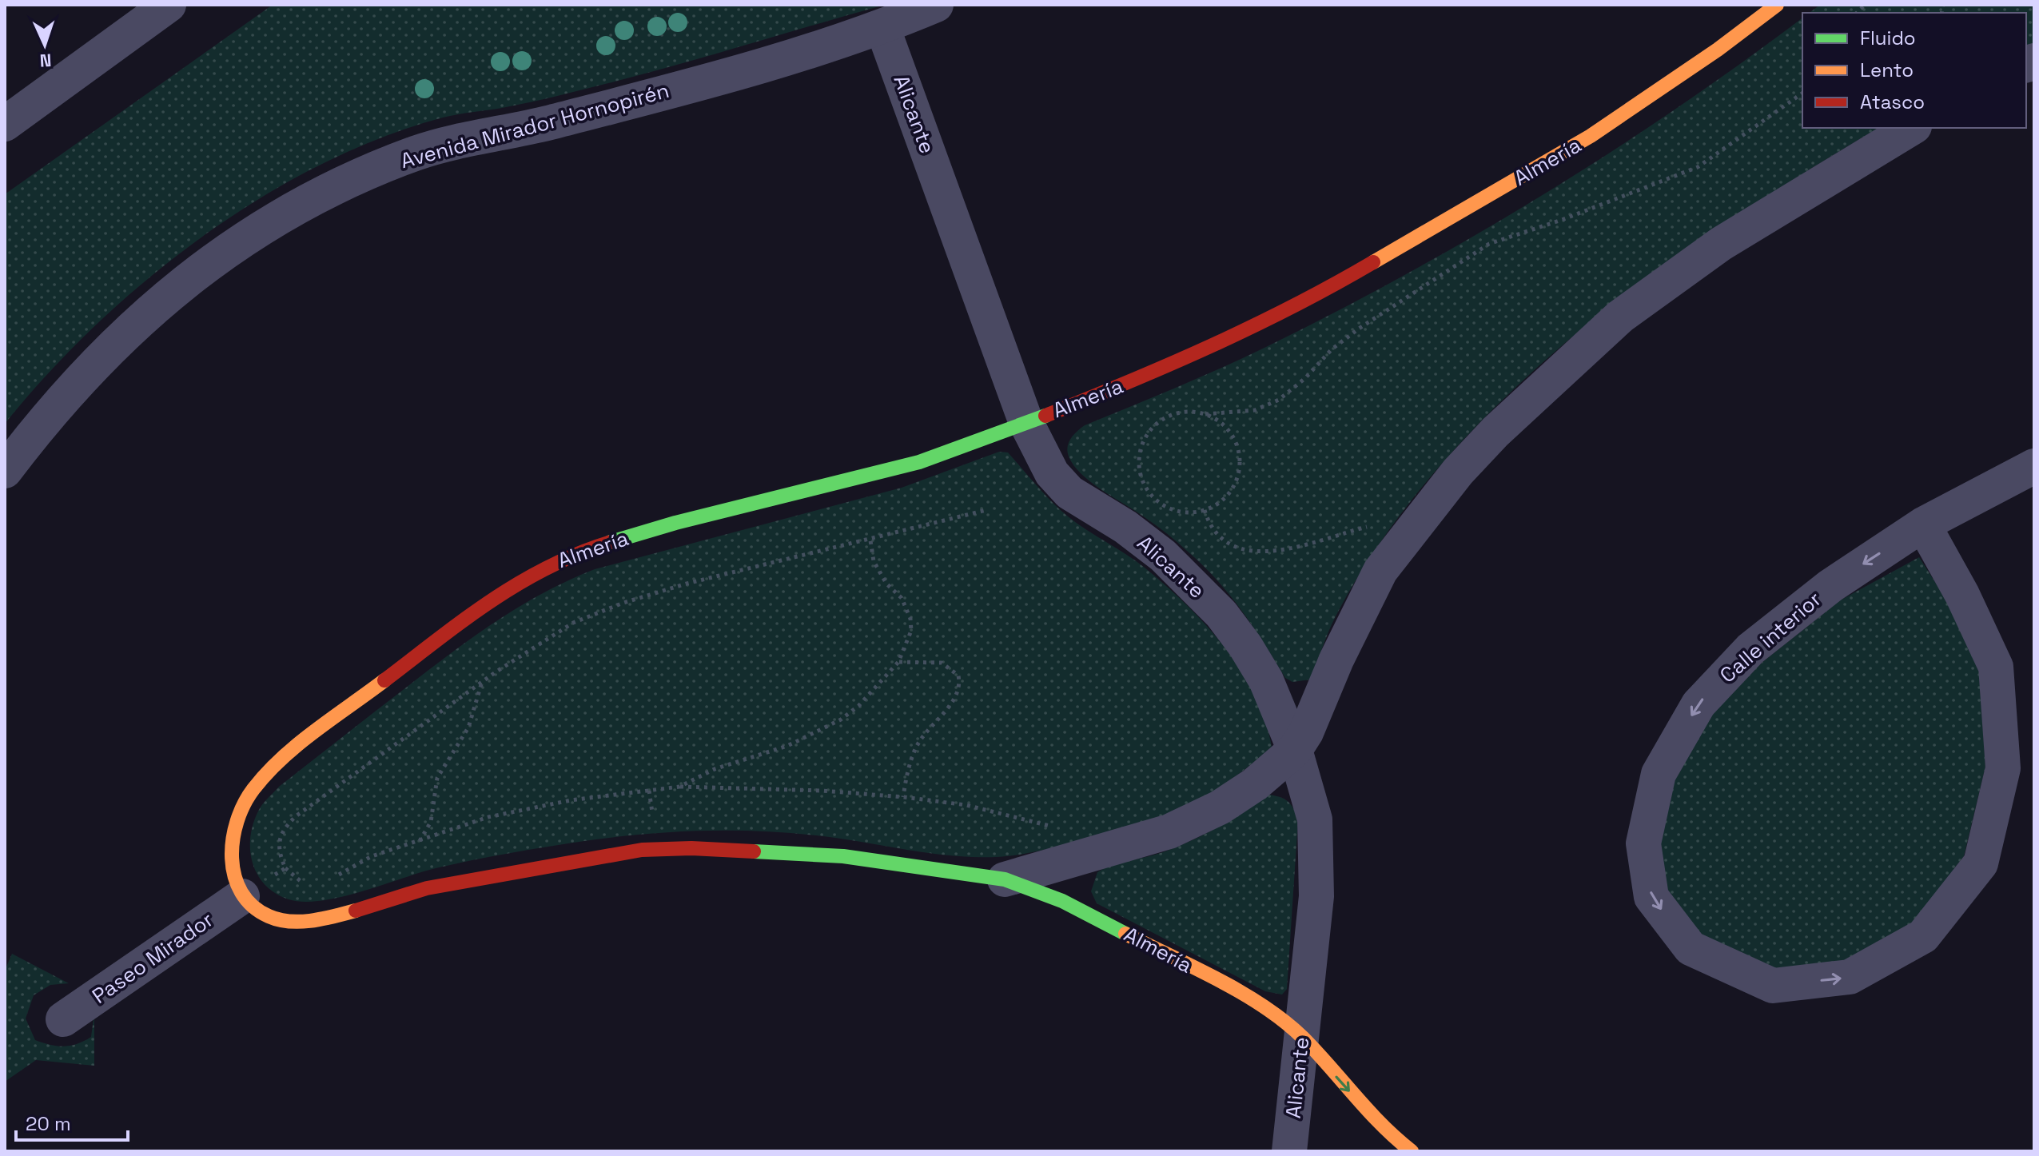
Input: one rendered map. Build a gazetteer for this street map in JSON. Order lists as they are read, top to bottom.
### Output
{
  "streets": {
    "street": [
      "Alicante",
      "Avenida Mirador Hornopirén",
      "Almería",
      "Calle interior",
      "Paseo Mirador"
    ]
  },
  "crossings": [
    ["Alicante", "Avenida Mirador Hornopirén"],
    ["Alicante", "Almería"],
    ["Almería", "Paseo Mirador"]
  ],
  "legend": ["Fluido", "Lento", "Atasco"],
  "scale_bar": "20 m",
  "north": "bottom"
}
